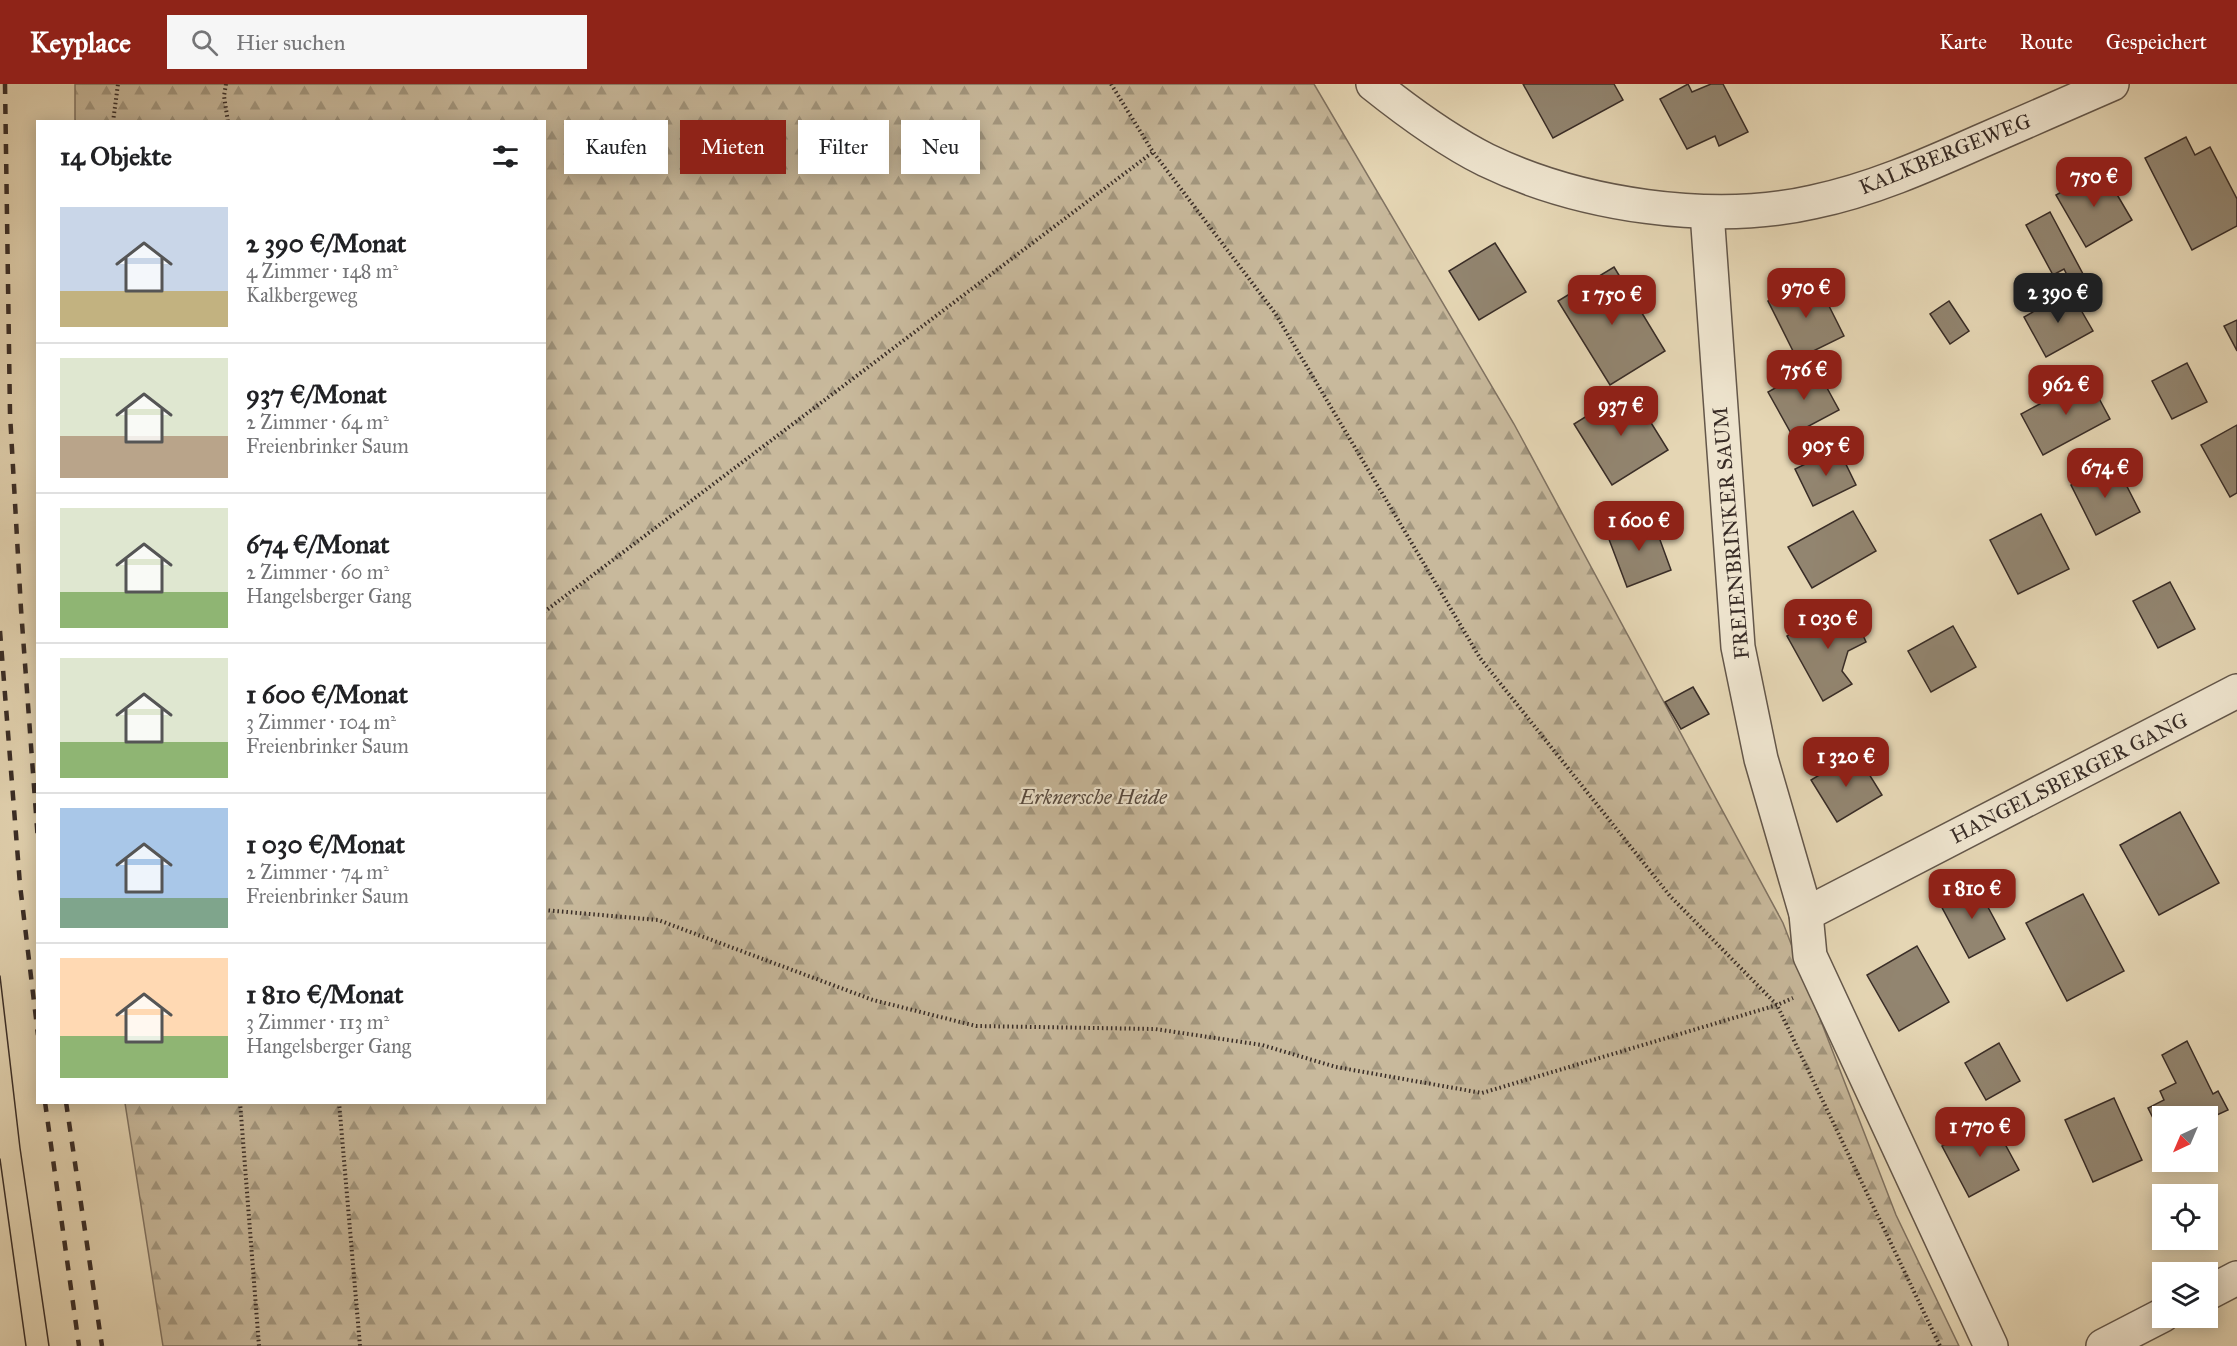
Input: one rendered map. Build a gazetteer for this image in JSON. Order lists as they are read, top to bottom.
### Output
{
  "streets": {
    "street": ["KALKBERGEWEG", "FREIENBRINKER SAUM", "HANGELSBERGER GANG"]
  },
  "crossings": [
    ["KALKBERGEWEG", "FREIENBRINKER SAUM"],
    ["FREIENBRINKER SAUM", "HANGELSBERGER GANG"]
  ],
  "parks": ["Erknersche Heide"],
  "north": "bottom left",
  "page": {
    "header": "Keyplace",
    "search": "Hier suchen",
    "nav": ["Karte", "Route", "Gespeichert"],
    "chip": [
      "Kaufen",
      "Mieten",
      "Filter",
      "Neu"
    ],
    "heading": "14 Objekte",
    "price": [
      "750 €",
      "970 €",
      "2 390 €",
      "1 750 €",
      "756 €",
      "962 €",
      "937 €",
      "905 €",
      "674 €",
      "1 600 €",
      "1 030 €",
      "1 320 €",
      "1 810 €",
      "1 770 €"
    ],
    "list": [
      {
        "name": "2 390 €/Monat",
        "note": "4 Zimmer · 148 m² · Kalkbergeweg"
      },
      {
        "name": "937 €/Monat",
        "note": "2 Zimmer · 64 m² · Freienbrinker Saum"
      },
      {
        "name": "674 €/Monat",
        "note": "2 Zimmer · 60 m² · Hangelsberger Gang"
      },
      {
        "name": "1 600 €/Monat",
        "note": "3 Zimmer · 104 m² · Freienbrinker Saum"
      },
      {
        "name": "1 030 €/Monat",
        "note": "2 Zimmer · 74 m² · Freienbrinker Saum"
      },
      {
        "name": "1 810 €/Monat",
        "note": "3 Zimmer · 113 m² · Hangelsberger Gang"
      }
    ]
  }
}
